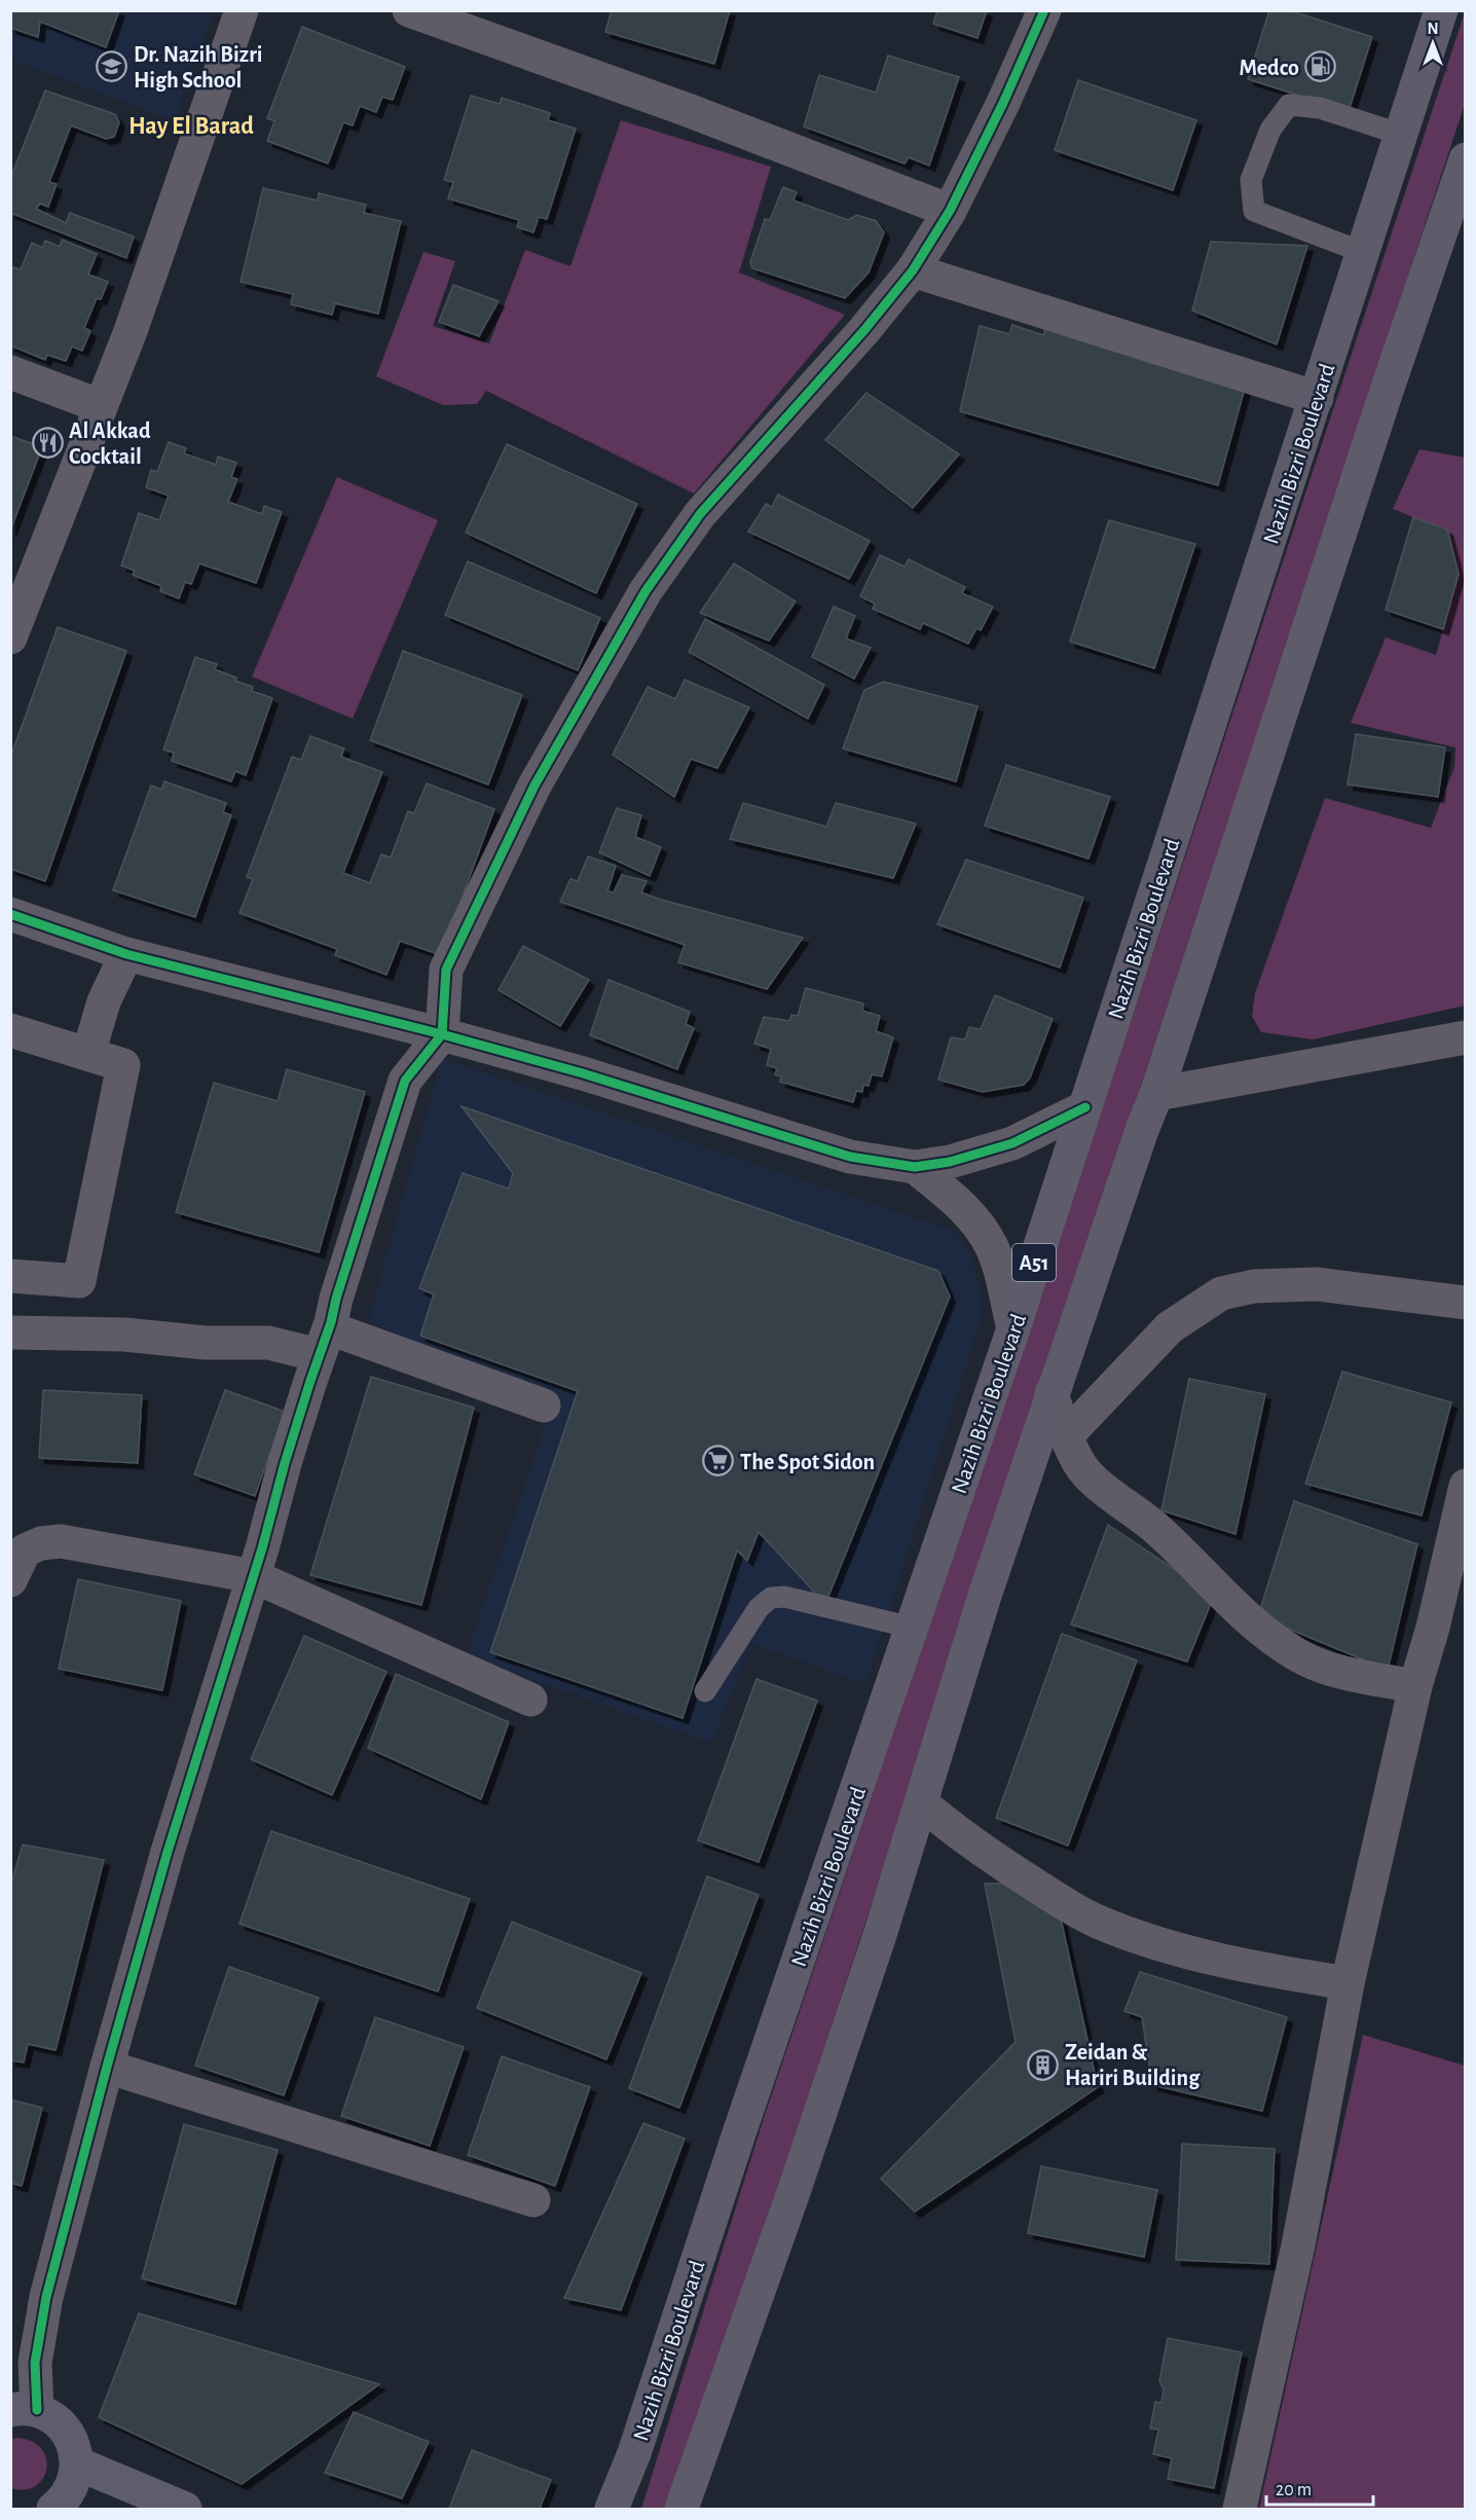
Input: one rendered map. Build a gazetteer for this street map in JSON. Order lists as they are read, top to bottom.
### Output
{
  "streets": {
    "highway": ["Nazih Bizri Boulevard", "A51"]
  },
  "districts": ["Hay El Barad"],
  "places": {
    "school or university": ["Dr. Nazih Bizri High School"],
    "fuel station": ["Medco"],
    "restaurant": ["Al Akkad Cocktail"],
    "supermarket": ["The Spot Sidon"],
    "building": ["Zeidan & Hariri Building"]
  },
  "scale_bar": "20 m",
  "north": "top"
}
